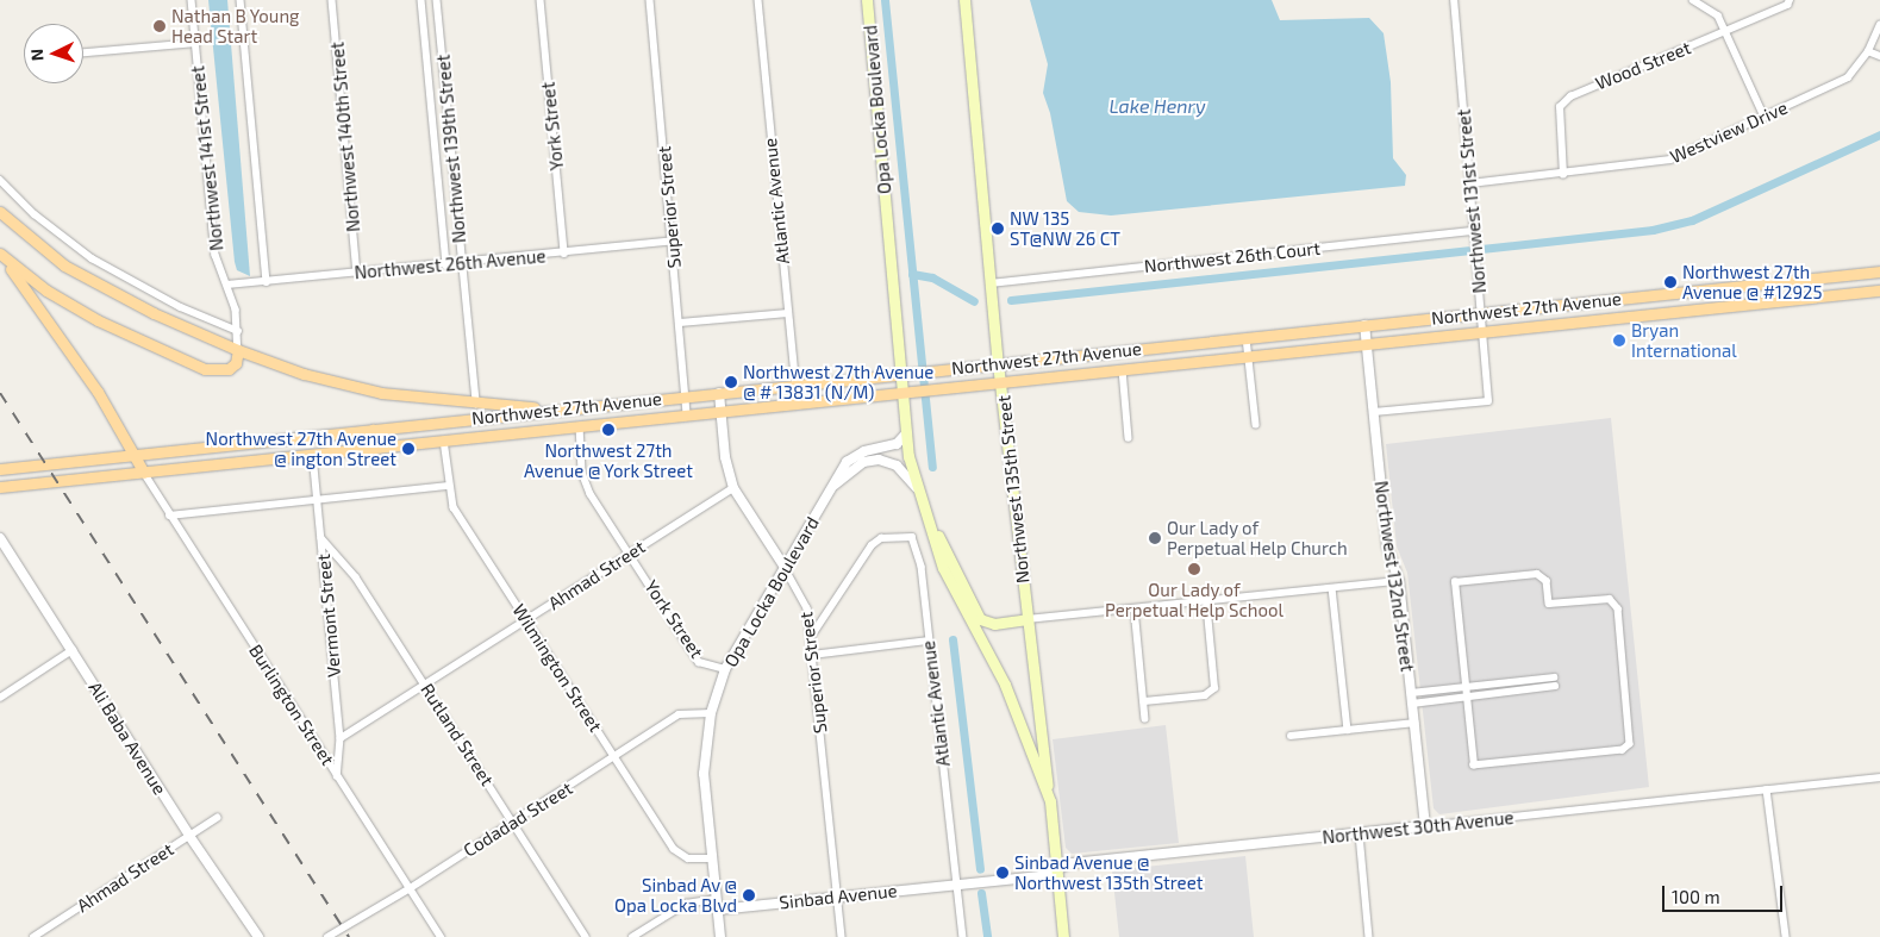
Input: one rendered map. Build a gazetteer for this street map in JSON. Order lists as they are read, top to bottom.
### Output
{
  "streets": {
    "main road": ["Opa Locka Boulevard", "Northwest 27th Avenue", "Northwest 135th Street"],
    "street": [
      "Wood Street",
      "York Street",
      "Westview Drive",
      "Northwest 140th Street",
      "Northwest 139th Street",
      "Northwest 141st Street",
      "Atlantic Avenue",
      "Northwest 131st Street",
      "Superior Street",
      "Northwest 26th Court",
      "Northwest 26th Avenue",
      "Ahmad Street",
      "Northwest 132nd Street",
      "Vermont Street",
      "Wilmington Street",
      "Burlington Street",
      "Rutland Street",
      "Ali Baba Avenue",
      "Codadad Street",
      "Northwest 30th Avenue",
      "Sinbad Avenue"
    ]
  },
  "crossings": [
    ["Wood Street", "Westview Drive"],
    ["Opa Locka Boulevard", "York Street"],
    ["Opa Locka Boulevard", "Superior Street"],
    ["Opa Locka Boulevard", "Northwest 27th Avenue"],
    ["Opa Locka Boulevard", "Northwest 135th Street"],
    ["Opa Locka Boulevard", "Wilmington Street"],
    ["Opa Locka Boulevard", "Codadad Street"],
    ["Opa Locka Boulevard", "Northwest 30th Avenue"],
    ["Opa Locka Boulevard", "Sinbad Avenue"],
    ["York Street", "Northwest 26th Avenue"],
    ["York Street", "Northwest 27th Avenue"],
    ["York Street", "Ahmad Street"],
    ["Westview Drive", "Northwest 131st Street"],
    ["Northwest 140th Street", "Northwest 26th Avenue"],
    ["Northwest 139th Street", "Northwest 26th Avenue"],
    ["Northwest 141st Street", "Northwest 26th Avenue"],
    ["Atlantic Avenue", "Superior Street"],
    ["Atlantic Avenue", "Northwest 27th Avenue"],
    ["Atlantic Avenue", "Northwest 30th Avenue"],
    ["Atlantic Avenue", "Sinbad Avenue"],
    ["Northwest 131st Street", "Northwest 26th Court"],
    ["Northwest 131st Street", "Northwest 27th Avenue"],
    ["Northwest 131st Street", "Northwest 132nd Street"],
    ["Superior Street", "Northwest 26th Avenue"],
    ["Superior Street", "Northwest 27th Avenue"],
    ["Superior Street", "Ahmad Street"],
    ["Superior Street", "Sinbad Avenue"],
    ["Northwest 26th Court", "Northwest 135th Street"],
    ["Northwest 27th Avenue", "Northwest 135th Street"],
    ["Northwest 27th Avenue", "Northwest 132nd Street"],
    ["Northwest 27th Avenue", "Vermont Street"],
    ["Northwest 27th Avenue", "Wilmington Street"],
    ["Northwest 27th Avenue", "Burlington Street"],
    ["Ahmad Street", "Vermont Street"],
    ["Ahmad Street", "Wilmington Street"],
    ["Ahmad Street", "Rutland Street"],
    ["Ahmad Street", "Ali Baba Avenue"],
    ["Northwest 132nd Street", "Northwest 30th Avenue"],
    ["Vermont Street", "Burlington Street"],
    ["Vermont Street", "Rutland Street"],
    ["Wilmington Street", "Codadad Street"],
    ["Burlington Street", "Codadad Street"],
    ["Rutland Street", "Codadad Street"],
    ["Northwest 30th Avenue", "Sinbad Avenue"]
  ],
  "water": ["Lake Henry"],
  "places": [
    "Nathan B Young Head Start",
    "NW 135 ST@NW 26 CT",
    "Northwest 27th Avenue @ #12925",
    "Bryan International",
    "Northwest 27th Avenue @ # 13831 (N/M)",
    "Northwest 27th Avenue @ York Street",
    "Northwest 27th Avenue @ ington Street",
    "Our Lady of Perpetual Help Church",
    "Our Lady of Perpetual Help School",
    "Sinbad Avenue @ Northwest 135th Street",
    "Sinbad Av @ Opa Locka Blvd"
  ],
  "scale_bar": "100 m",
  "north": "left"
}
